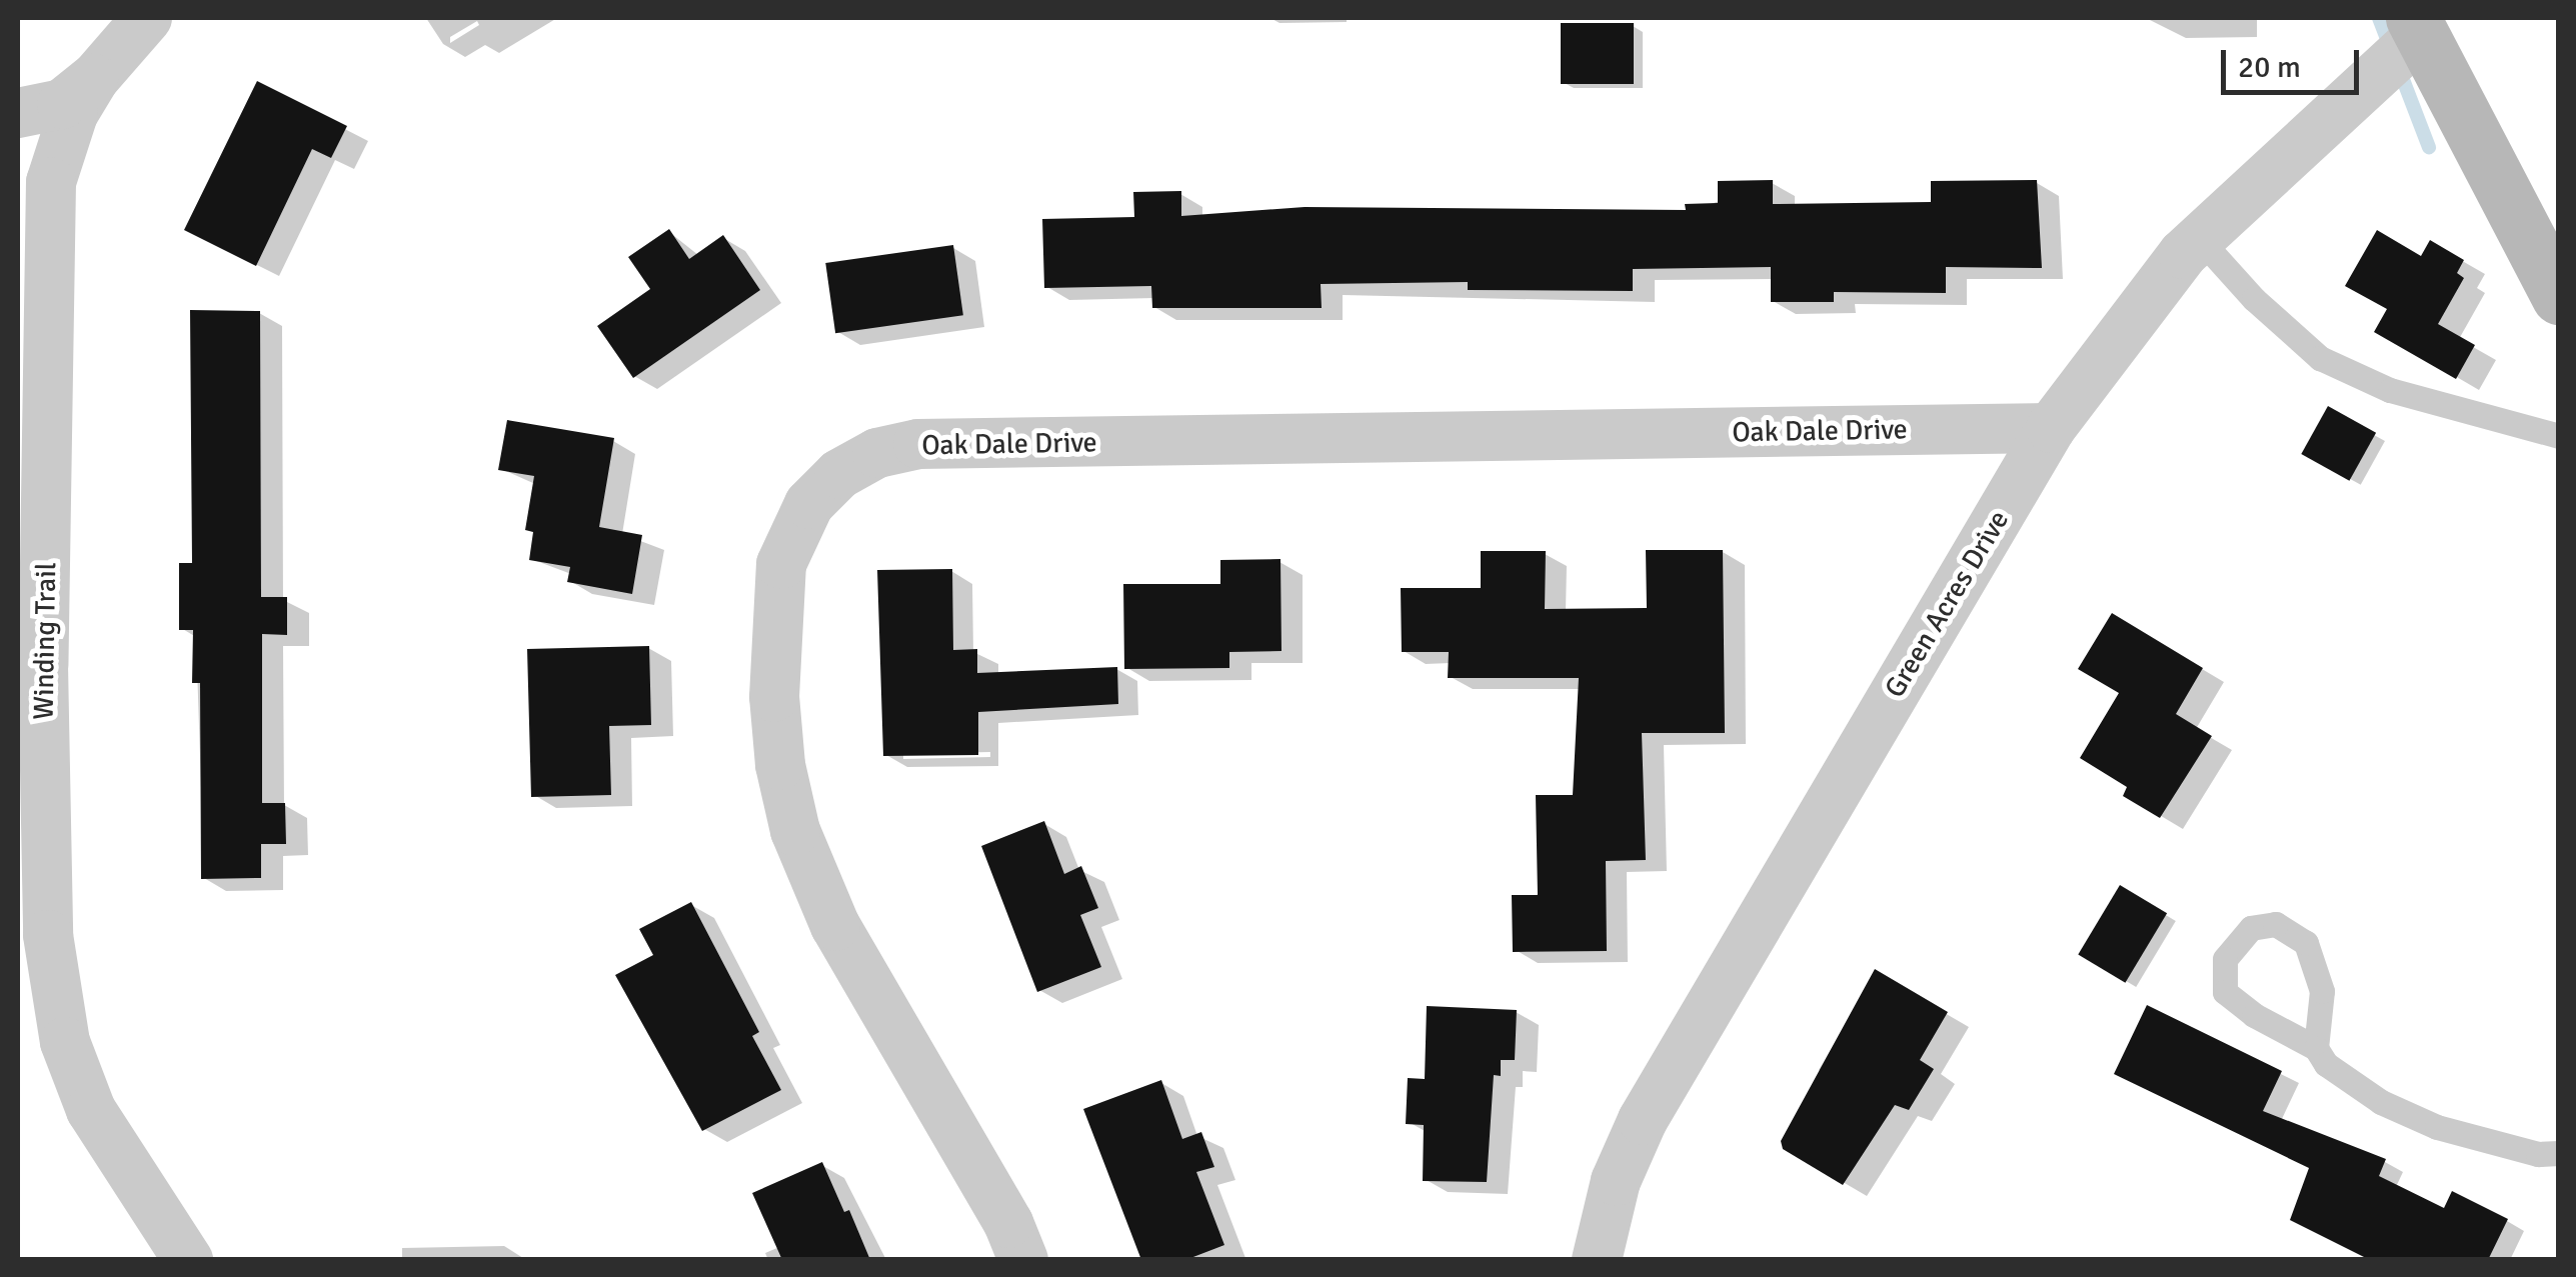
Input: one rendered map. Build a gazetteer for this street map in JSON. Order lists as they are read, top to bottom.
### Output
{
  "streets": {
    "street": ["Oak Dale Drive", "Green Acres Drive", "Winding Trail"]
  },
  "crossings": [
    ["Oak Dale Drive", "Green Acres Drive"]
  ],
  "scale_bar": "20 m"
}
